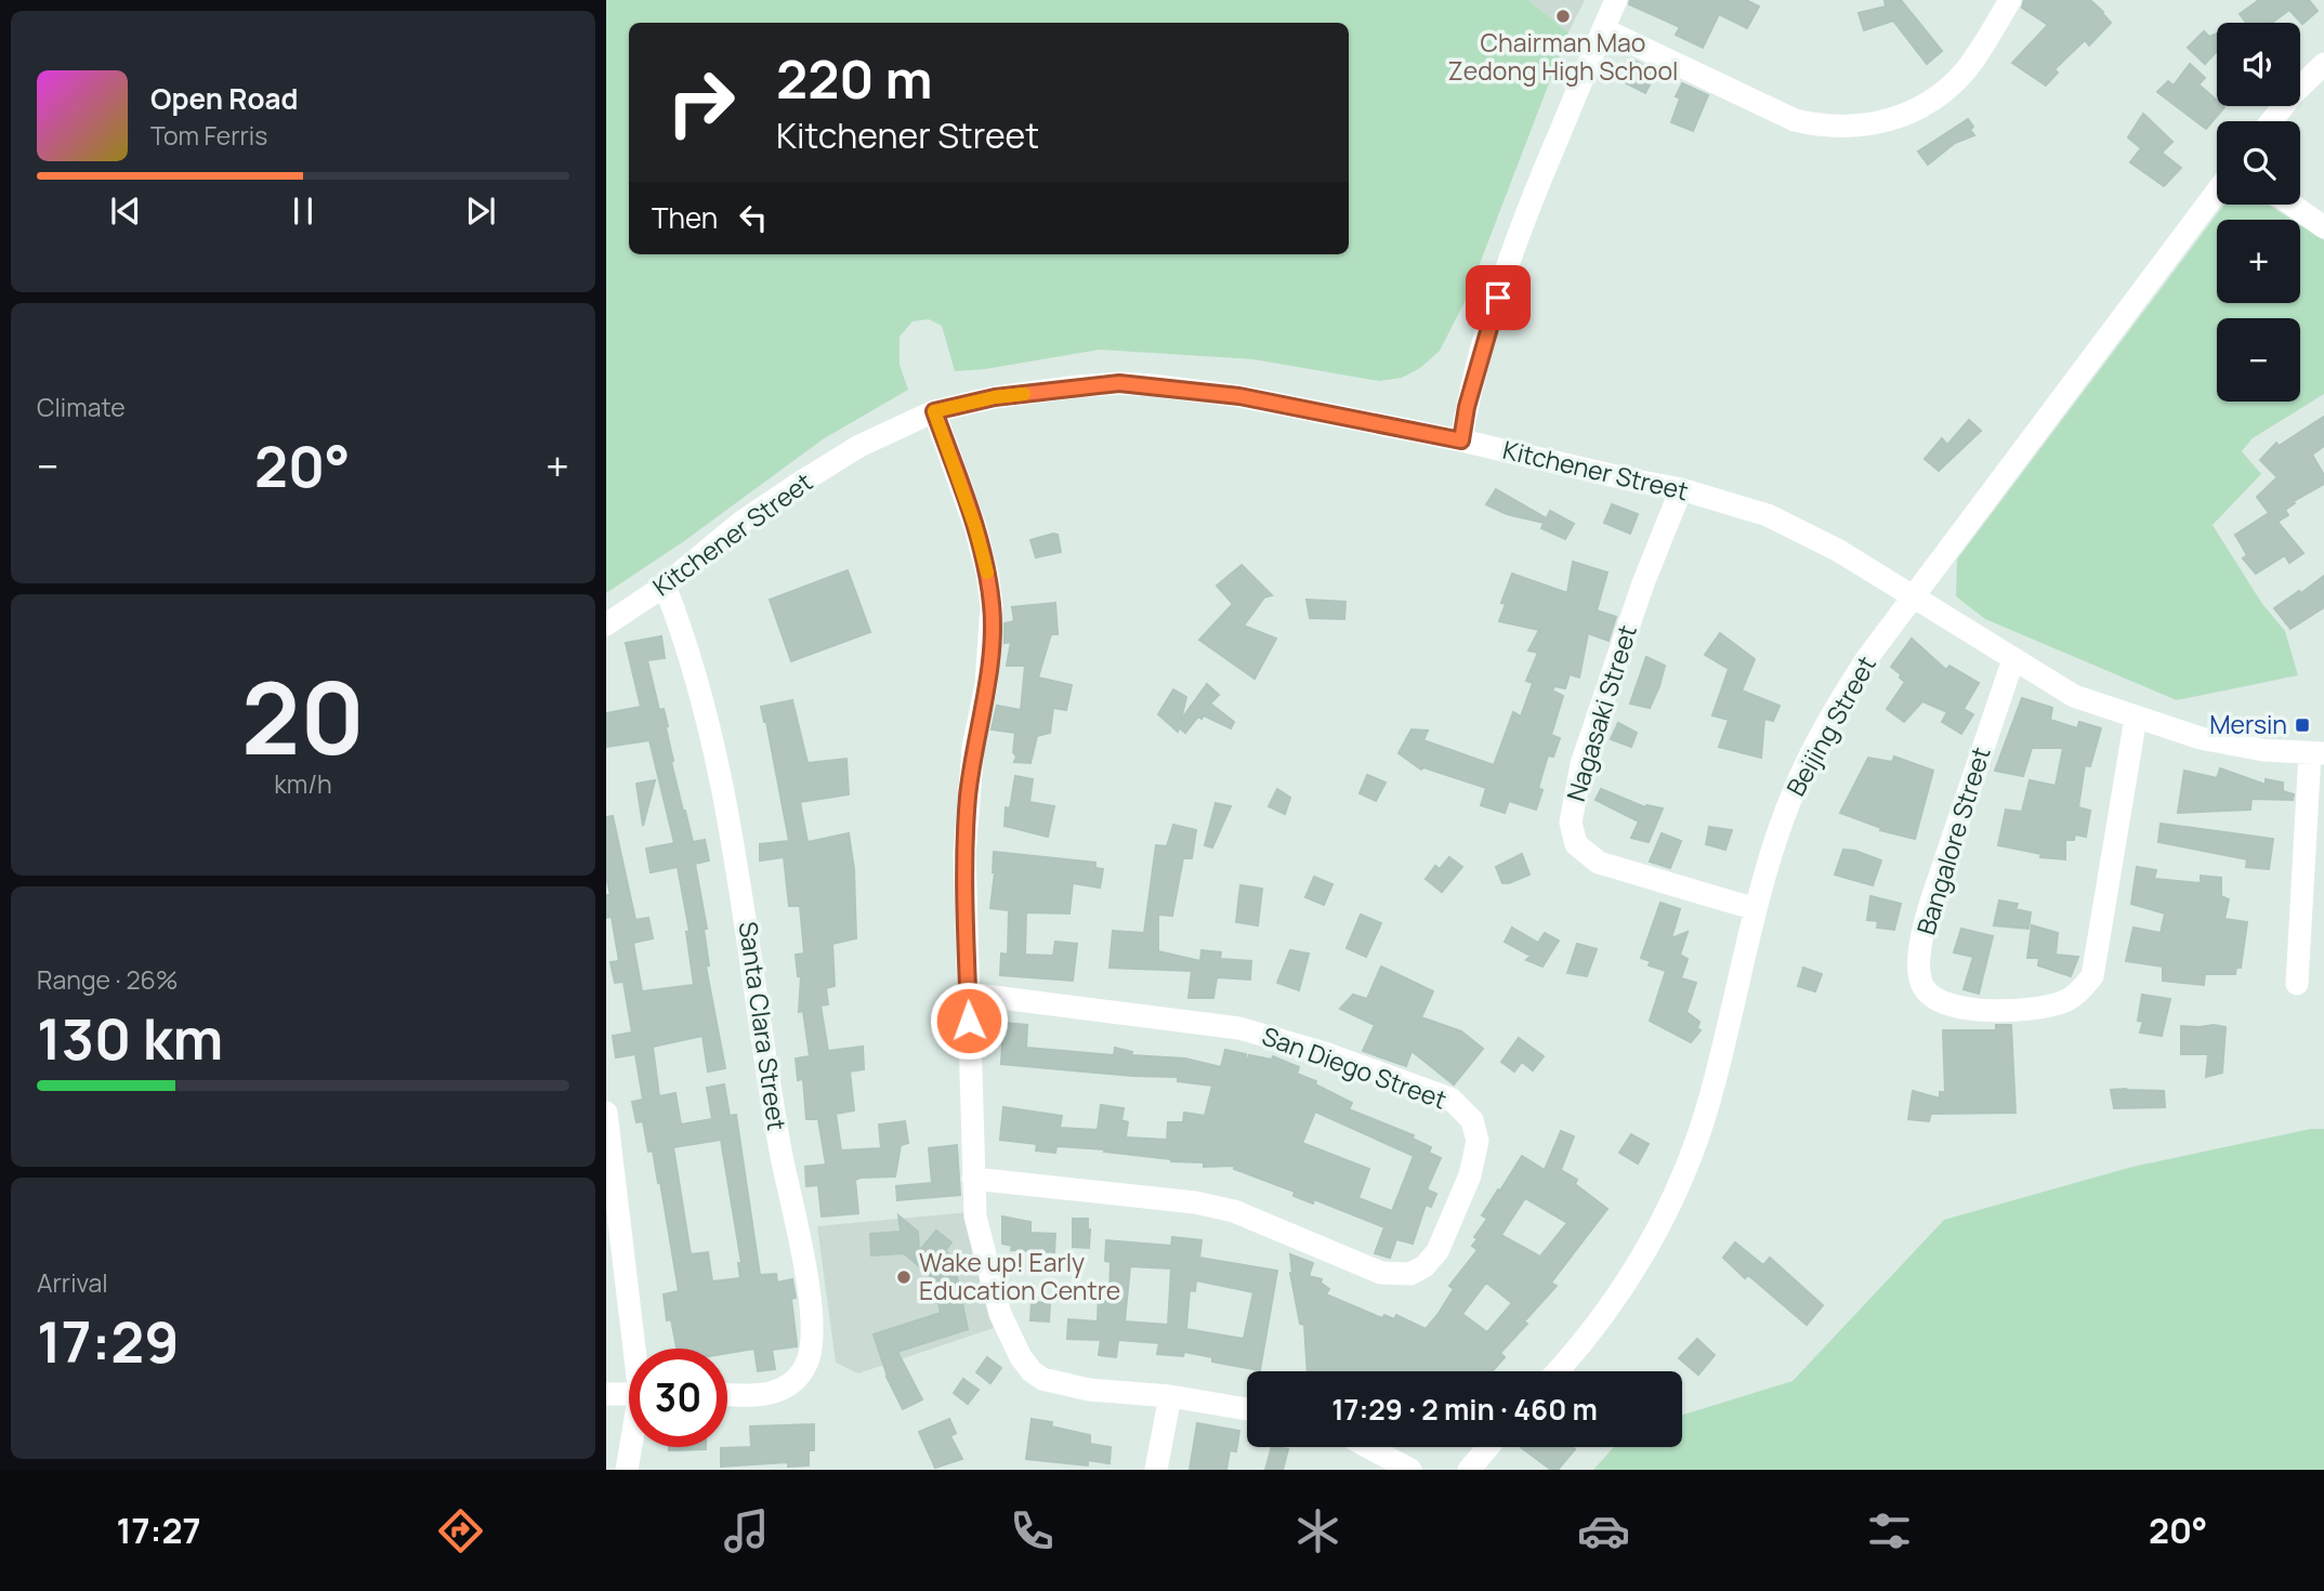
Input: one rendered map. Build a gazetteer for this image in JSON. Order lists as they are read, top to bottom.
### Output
{
  "streets": {
    "street": [
      "Kitchener Street",
      "Nagasaki Street",
      "Beijing Street",
      "Bangalore Street",
      "Santa Clara Street",
      "San Diego Street"
    ]
  },
  "crossings": [
    ["Kitchener Street", "Nagasaki Street"],
    ["Kitchener Street", "Beijing Street"],
    ["Kitchener Street", "Bangalore Street"],
    ["Kitchener Street", "Santa Clara Street"],
    ["Nagasaki Street", "Beijing Street"]
  ],
  "places": {
    "other": ["Chairman Mao Zedong High School", "Wake up! Early Education Centre"],
    "transit": ["Mersin"]
  },
  "page": {
    "map_buttons": ["+", "−"],
    "turn": ["220 m", "Kitchener Street"],
    "song": ["Open Road", "Tom Ferris"],
    "then": "Then",
    "tile": [
      "Climate",
      ["20", "km/h"],
      ["Range · 26%", "130 km"],
      ["Arrival", "17:29"]
    ],
    "heat": ["−", "20°", "+"],
    "limit": "30",
    "trip": "17:29 · 2 min · 460 m",
    "tabs": ["17:27", "20°"]
  }
}
